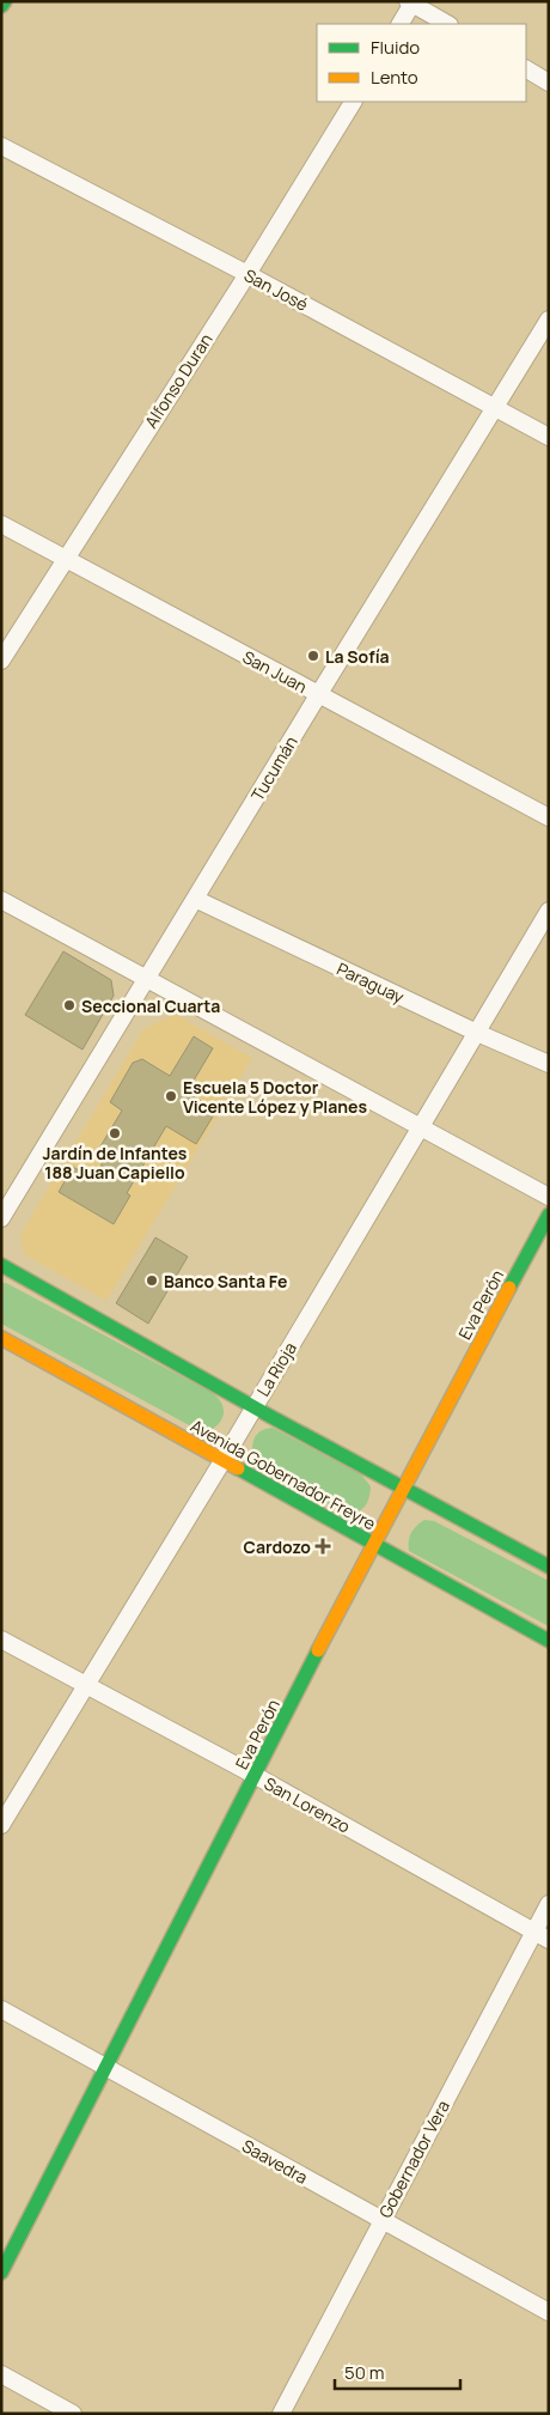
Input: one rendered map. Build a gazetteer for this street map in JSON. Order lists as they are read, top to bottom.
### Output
{
  "streets": {
    "main road": ["Eva Perón", "Avenida Gobernador Freyre"],
    "street": [
      "San José",
      "Alfonso Duran",
      "San Juan",
      "Tucumán",
      "Paraguay",
      "La Rioja",
      "San Lorenzo",
      "Gobernador Vera",
      "Saavedra"
    ]
  },
  "crossings": [
    ["San José", "Alfonso Duran"],
    ["San José", "Tucumán"],
    ["Alfonso Duran", "San Juan"],
    ["San Juan", "Tucumán"],
    ["Tucumán", "Paraguay"],
    ["Paraguay", "La Rioja"],
    ["Eva Perón", "Avenida Gobernador Freyre"],
    ["Eva Perón", "San Lorenzo"],
    ["Eva Perón", "Saavedra"],
    ["La Rioja", "Avenida Gobernador Freyre"],
    ["La Rioja", "San Lorenzo"],
    ["San Lorenzo", "Gobernador Vera"],
    ["Gobernador Vera", "Saavedra"]
  ],
  "places": {
    "other": [
      "La Sofía",
      "Seccional Cuarta",
      "Escuela 5 Doctor Vicente López y Planes",
      "Jardín de Infantes 188 Juan Capiello",
      "Banco Santa Fe"
    ],
    "health": ["Cardozo"]
  },
  "legend": ["Fluido", "Lento"],
  "scale_bar": "50 m"
}
